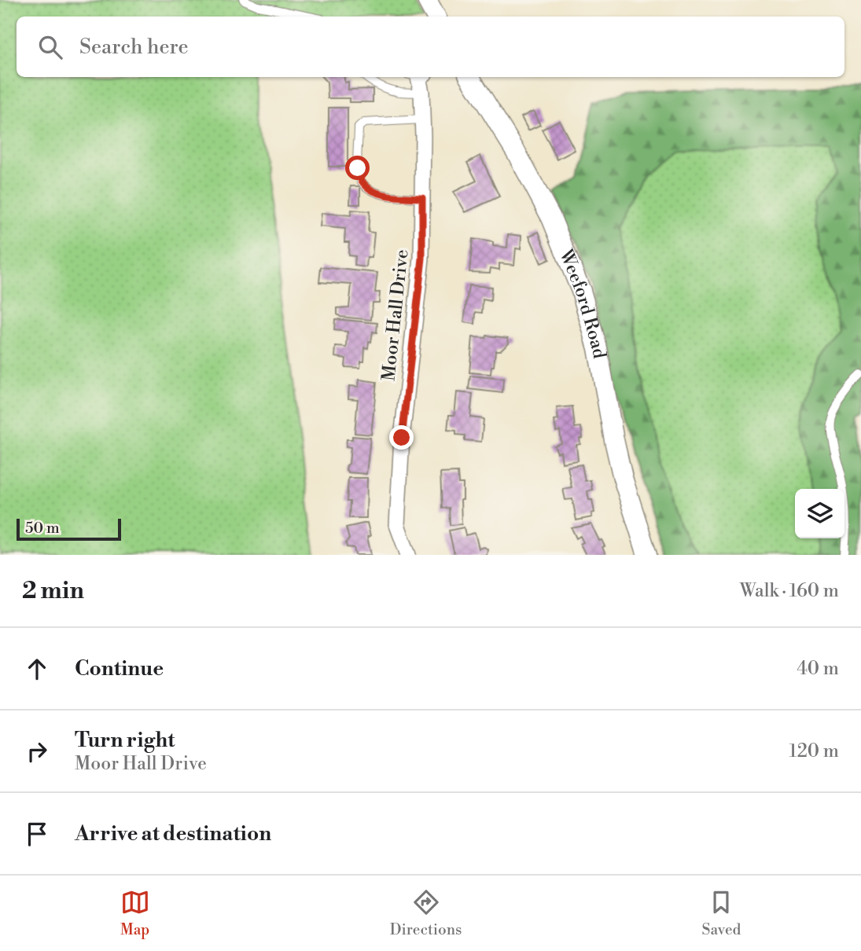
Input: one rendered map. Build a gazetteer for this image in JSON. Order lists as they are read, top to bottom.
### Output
{
  "streets": {
    "street": ["Weeford Road", "Moor Hall Drive"]
  },
  "scale_bar": "50 m",
  "page": {
    "search": "Search here",
    "scale": "50 m",
    "heading": ["2 min", "Walk · 160 m"],
    "list": [
      ["Continue", "40 m"],
      ["Turn right", "Moor Hall Drive", "120 m"],
      "Arrive at destination"
    ],
    "nav": ["Map", "Directions", "Saved"]
  }
}
